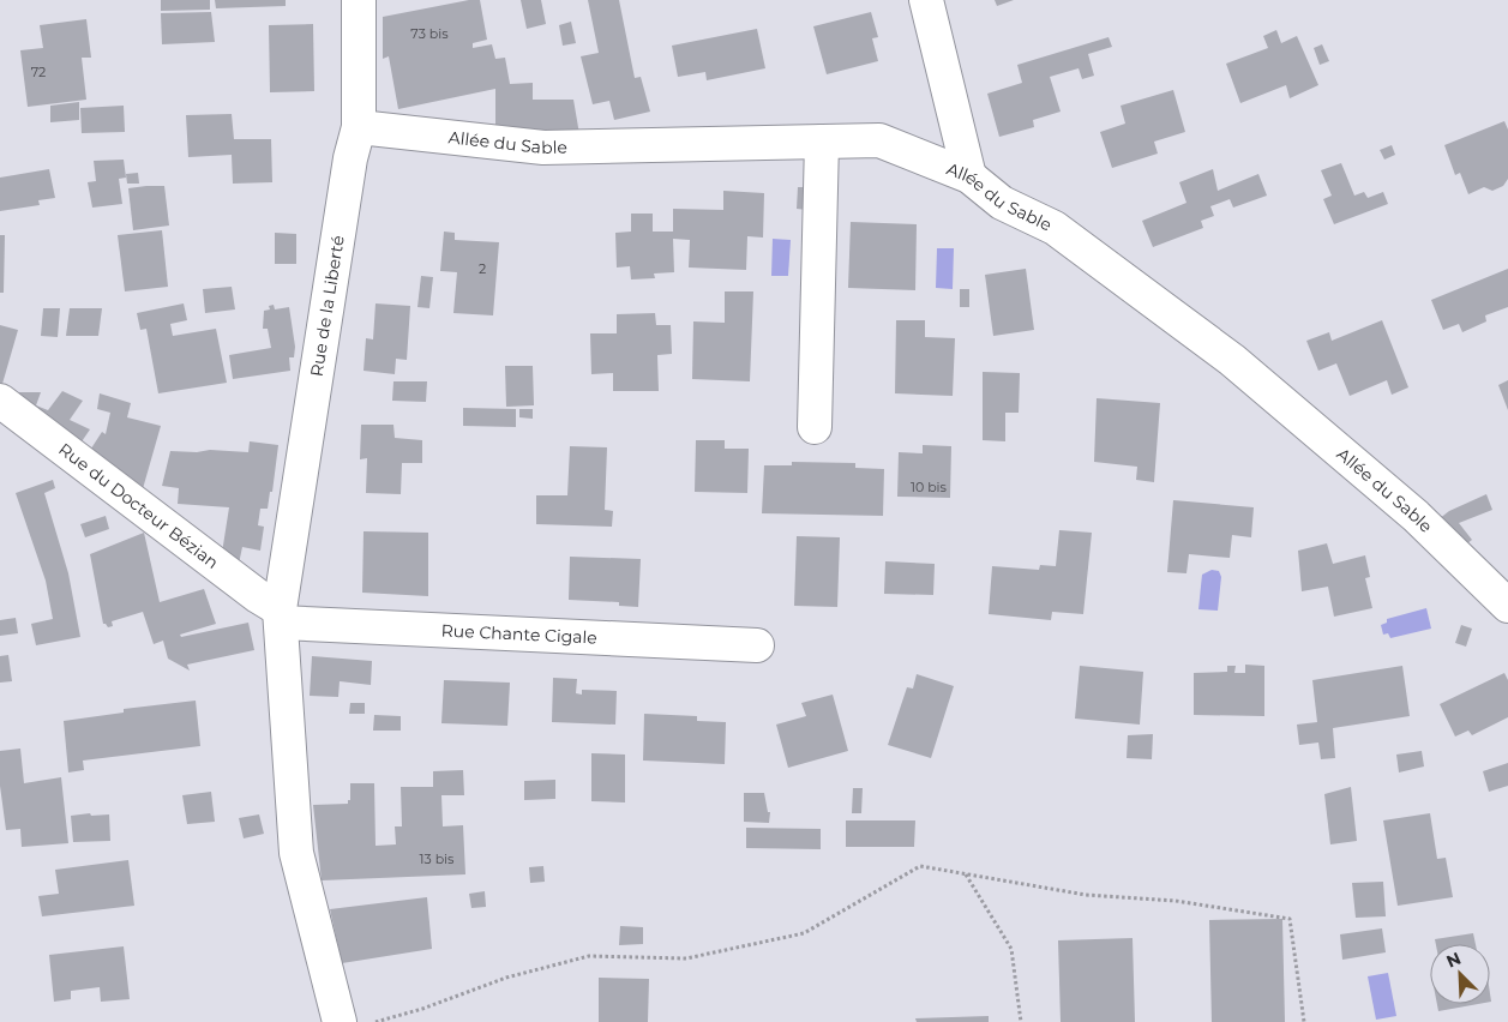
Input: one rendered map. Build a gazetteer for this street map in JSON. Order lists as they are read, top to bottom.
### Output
{
  "streets": {
    "street": [
      "Allée du Sable",
      "Rue de la Liberté",
      "Rue du Docteur Bézian",
      "Rue Chante Cigale"
    ]
  },
  "crossings": [
    ["Allée du Sable", "Rue de la Liberté"],
    ["Rue de la Liberté", "Rue du Docteur Bézian"],
    ["Rue de la Liberté", "Rue Chante Cigale"],
    ["Rue du Docteur Bézian", "Rue Chante Cigale"]
  ],
  "house_numbers": [
    "73 bis",
    "72",
    "2",
    "10 bis",
    "13 bis"
  ],
  "north": "top left"
}
